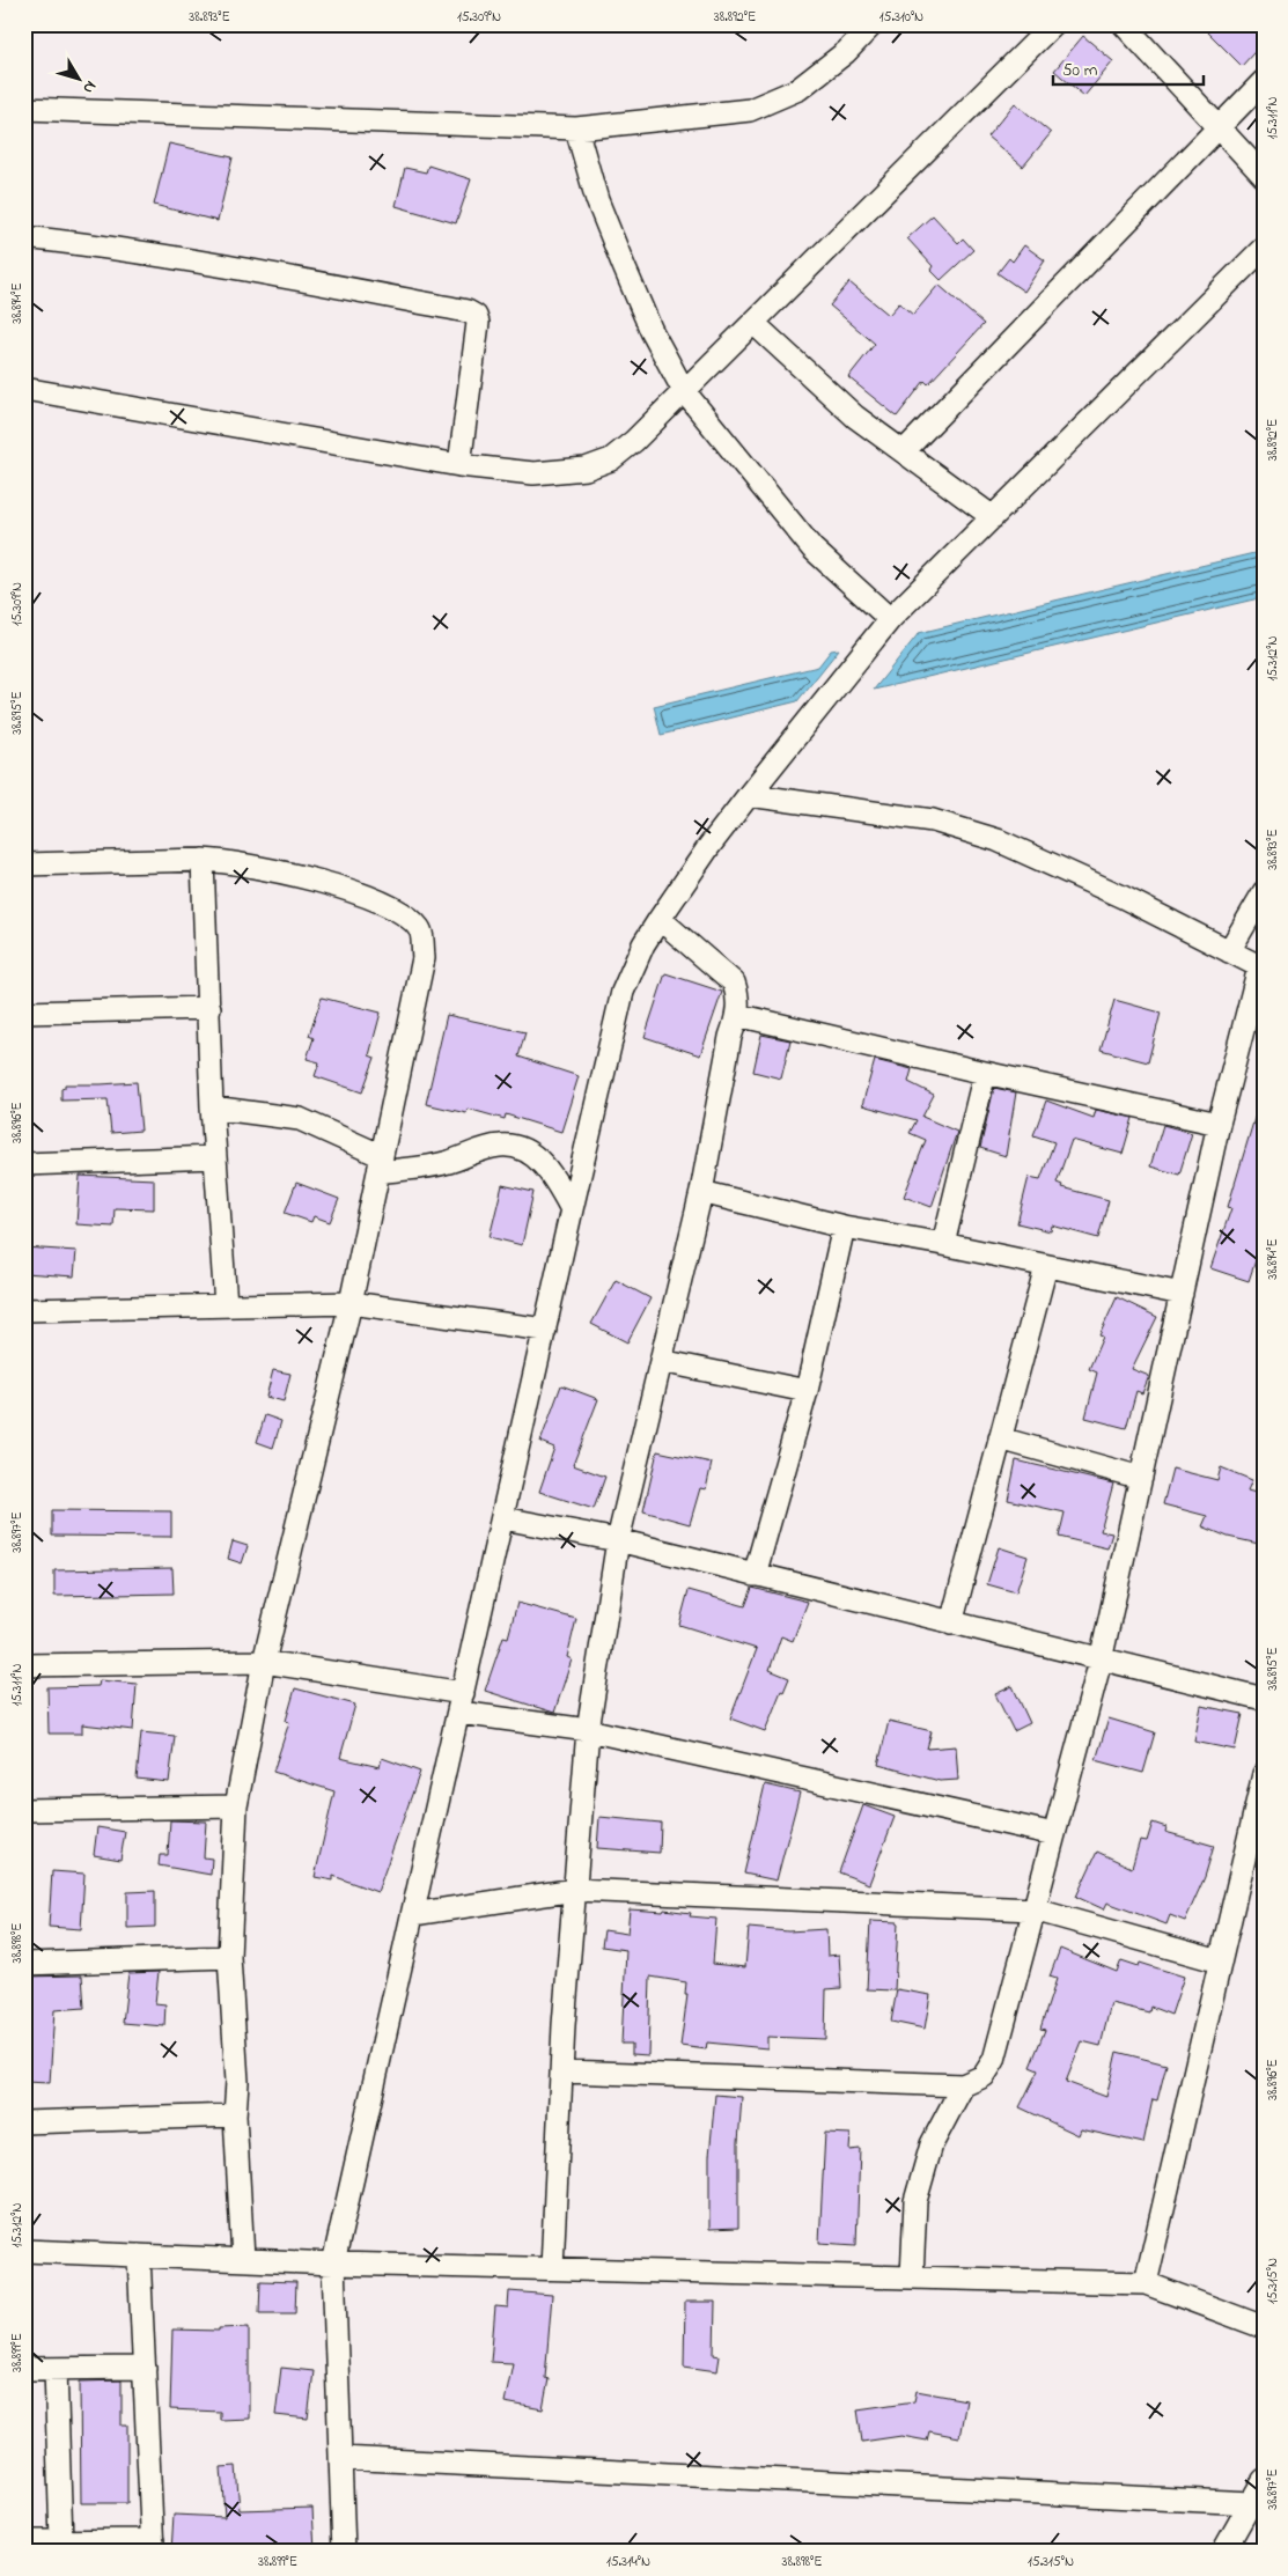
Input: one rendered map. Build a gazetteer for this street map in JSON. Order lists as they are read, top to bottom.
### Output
{
  "scale_bar": "50 m",
  "north": "bottom right",
  "coordinates": [
    "38.893°E",
    "15.309°N",
    "38.892°E",
    "15.310°N",
    "15.311°N",
    "38.894°E",
    "15.312°N",
    "38.895°E",
    "38.896°E",
    "38.897°E",
    "38.898°E",
    "15.315°N",
    "38.899°E",
    "15.314°N"
  ]
}
